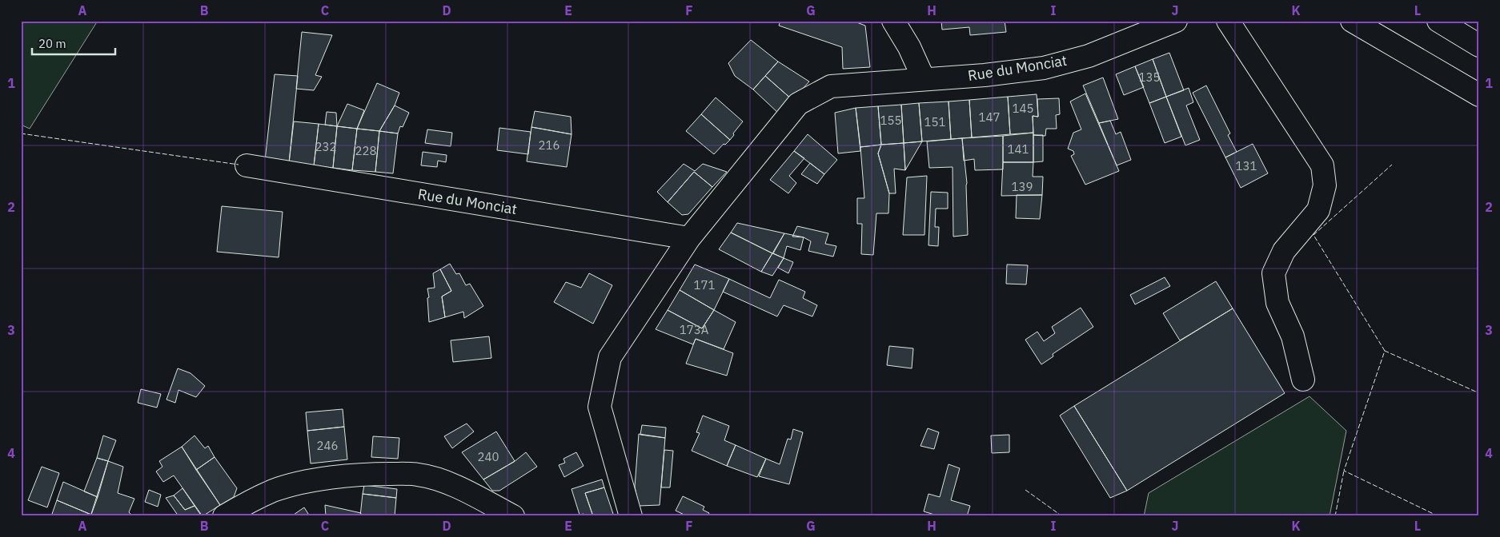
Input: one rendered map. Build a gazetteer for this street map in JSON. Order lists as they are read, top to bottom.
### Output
{
  "streets": {
    "main road": ["Rue du Monciat"]
  },
  "house_numbers": [
    "135",
    "145",
    "147",
    "155",
    "151",
    "216",
    "232",
    "141",
    "228",
    "131",
    "139",
    "171",
    "173A",
    "246",
    "240"
  ],
  "scale_bar": "20 m",
  "grid": {
    "columns": [
      "A",
      "B",
      "C",
      "D",
      "E",
      "F",
      "G",
      "H",
      "I",
      "J",
      "K",
      "L"
    ],
    "rows": [
      "1",
      "2",
      "3",
      "4"
    ]
  }
}
